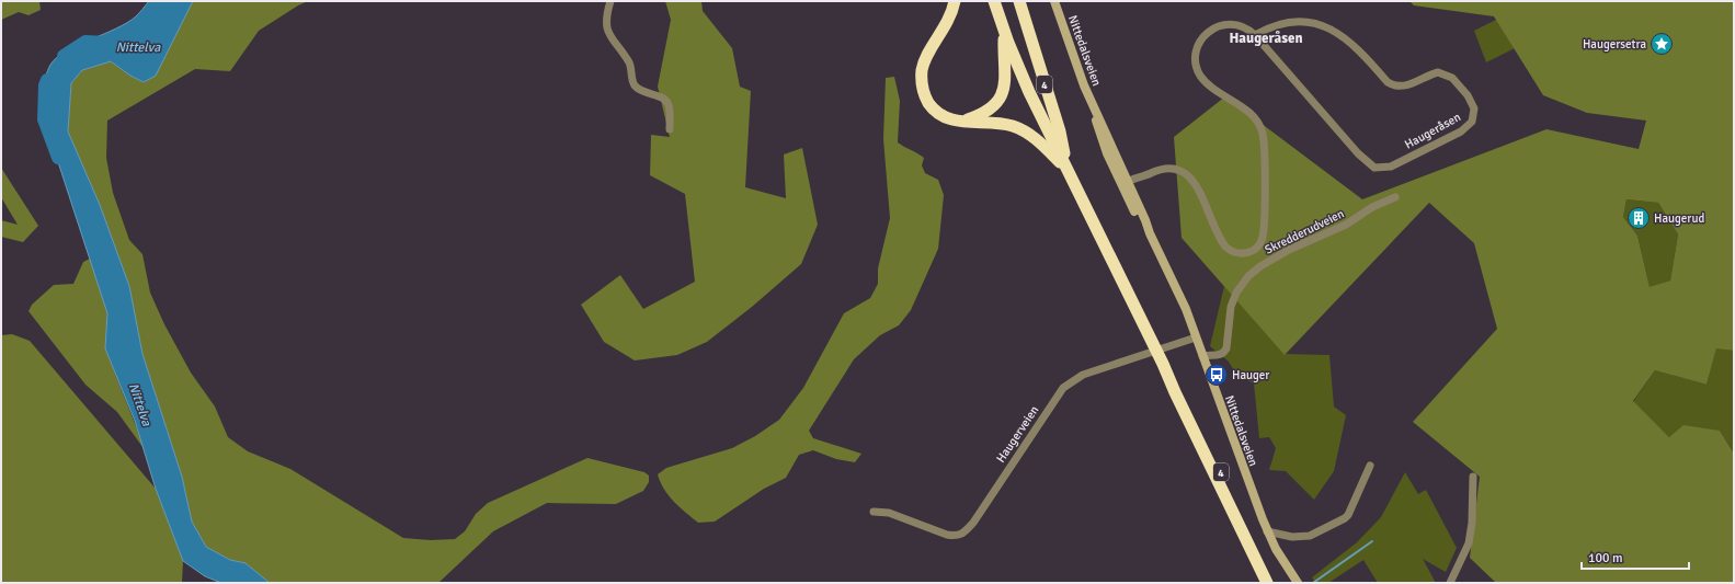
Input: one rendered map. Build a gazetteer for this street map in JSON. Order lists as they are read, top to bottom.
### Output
{
  "streets": {
    "highway": ["4"],
    "main road": ["Nittedalsveien"],
    "street": ["Haugeråsen", "Skredderudveien", "Haugerveien"]
  },
  "crossings": [
    ["Nittedalsveien", "Haugeråsen"],
    ["Nittedalsveien", "Skredderudveien"],
    ["Nittedalsveien", "Haugerveien"]
  ],
  "districts": ["Haugeråsen"],
  "water": ["Nittelva"],
  "places": {
    "place": ["Haugersetra"],
    "building": ["Haugerud"],
    "bus stop": ["Hauger"]
  },
  "scale_bar": "100 m"
}
